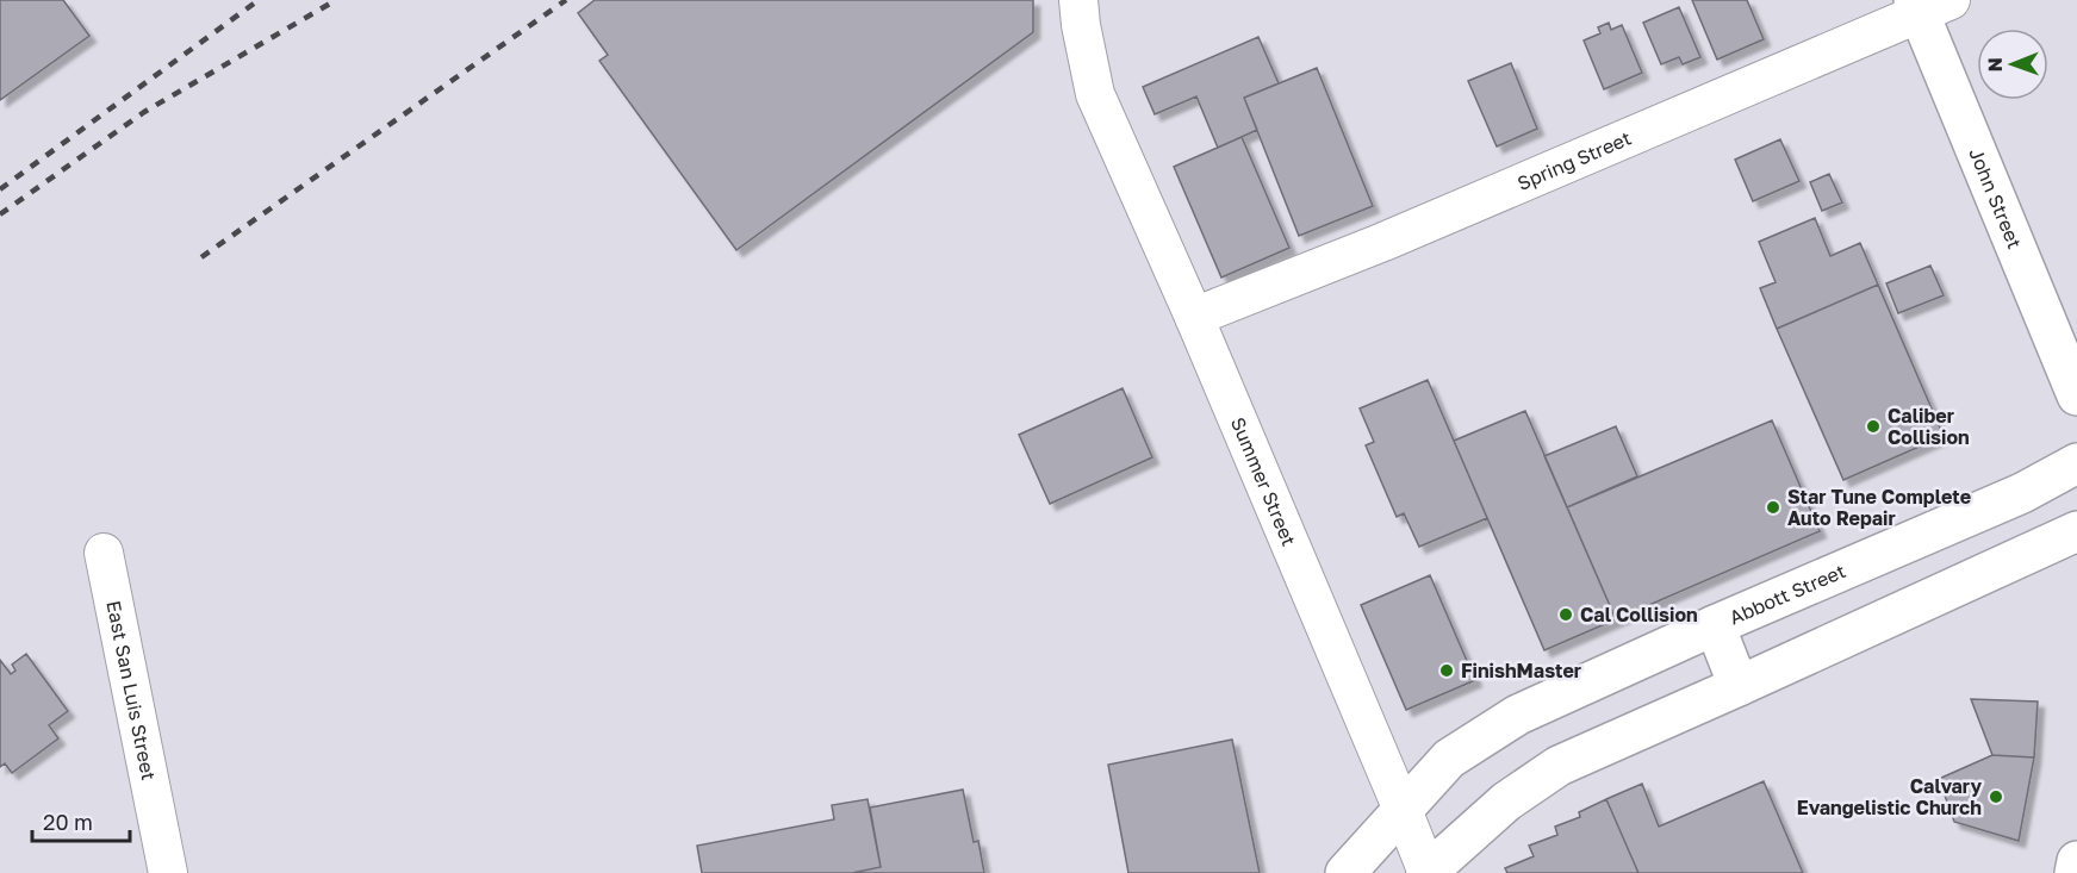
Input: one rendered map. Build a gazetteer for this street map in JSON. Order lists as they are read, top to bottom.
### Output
{
  "streets": {
    "main road": ["John Street", "Abbott Street"],
    "street": ["Spring Street", "Summer Street", "East San Luis Street"]
  },
  "crossings": [
    ["Spring Street", "John Street"],
    ["Spring Street", "Summer Street"],
    ["Summer Street", "Abbott Street"]
  ],
  "places": [
    "Caliber Collision",
    "Star Tune Complete Auto Repair",
    "Cal Collision",
    "FinishMaster",
    "Calvary Evangelistic Church"
  ],
  "scale_bar": "20 m",
  "north": "left"
}
